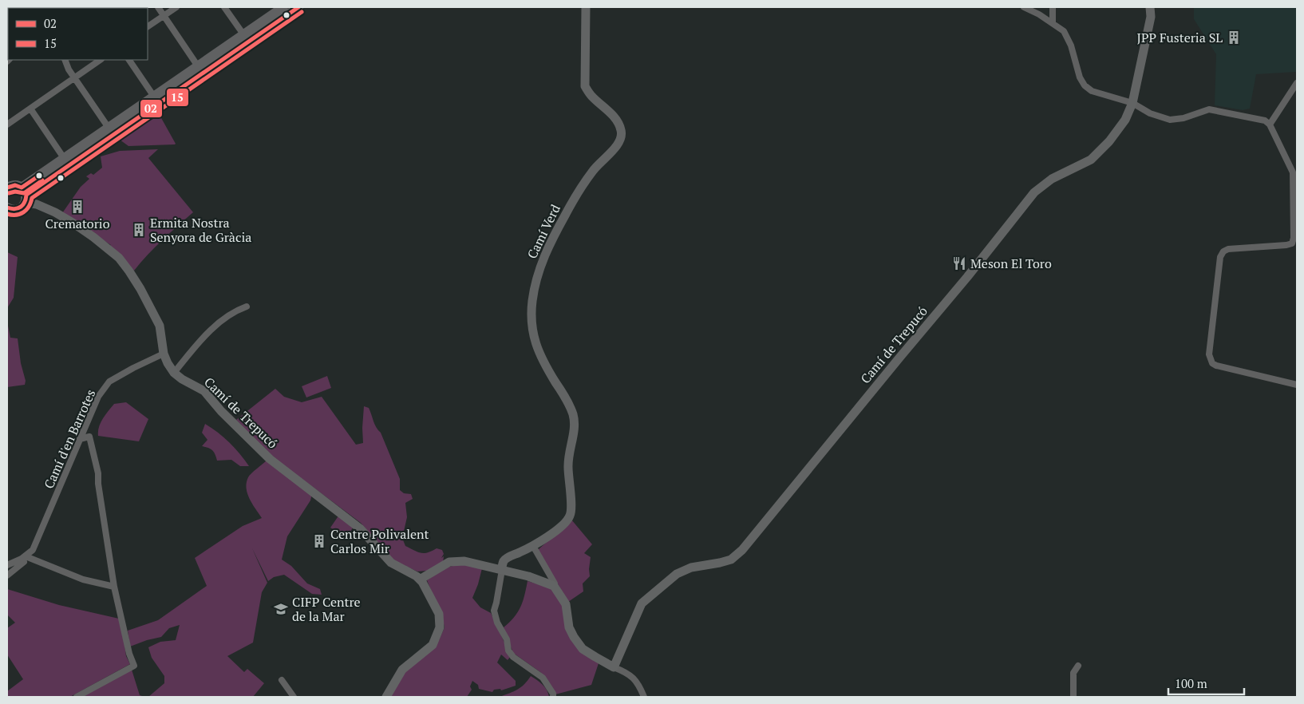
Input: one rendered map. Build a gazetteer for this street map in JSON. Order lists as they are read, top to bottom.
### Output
{
  "streets": {
    "street": ["Camí Verd", "Camí de Trepucó", "Camí d'en Barrotes"]
  },
  "crossings": [
    ["Camí de Trepucó", "Camí d'en Barrotes"]
  ],
  "places": {
    "building": [
      "JPP Fusteria SL",
      "Crematorio",
      "Ermita Nostra Senyora de Gràcia",
      "Centre Polivalent Carlos Mir"
    ],
    "restaurant": ["Meson El Toro"],
    "school or university": ["CIFP Centre de la Mar"]
  },
  "lines": ["transit line 02", "transit line 15"],
  "legend": ["02", "15"],
  "scale_bar": "100 m"
}
